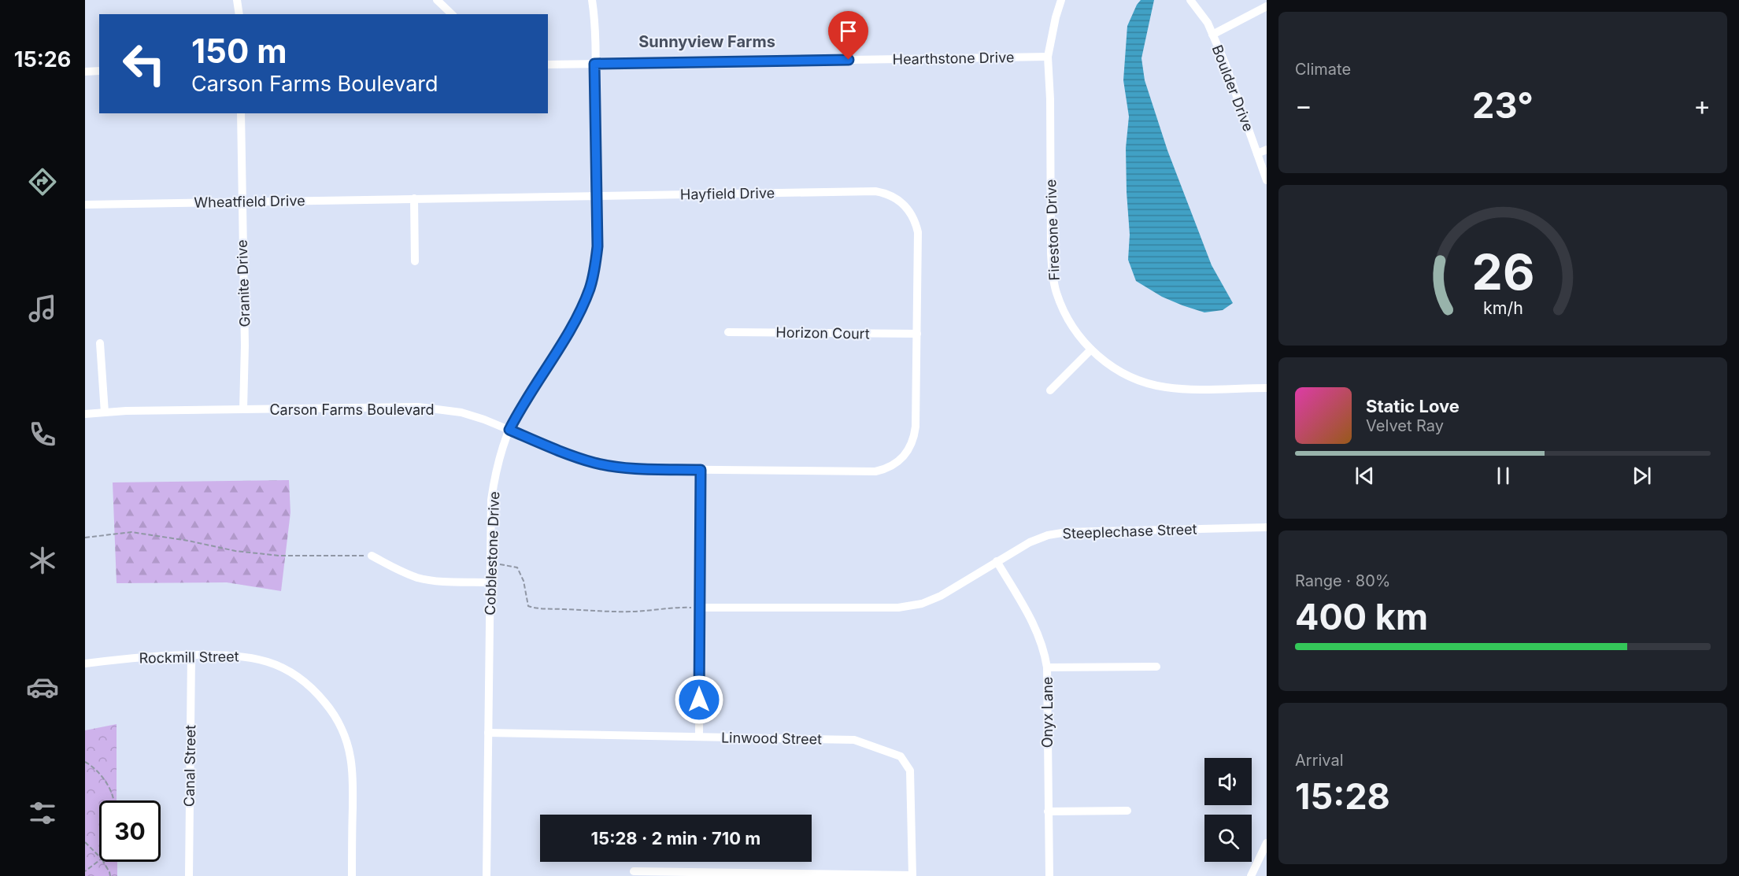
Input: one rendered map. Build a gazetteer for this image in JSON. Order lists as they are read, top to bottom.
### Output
{
  "streets": {
    "street": [
      "Hearthstone Drive",
      "Boulder Drive",
      "Hayfield Drive",
      "Wheatfield Drive",
      "Firestone Drive",
      "Granite Drive",
      "Horizon Court",
      "Carson Farms Boulevard",
      "Steeplechase Street",
      "Cobblestone Drive",
      "Rockmill Street",
      "Onyx Lane",
      "Linwood Street",
      "Canal Street"
    ]
  },
  "crossings": [
    ["Hearthstone Drive", "Firestone Drive"],
    ["Hearthstone Drive", "Cobblestone Drive"],
    ["Hayfield Drive", "Wheatfield Drive"],
    ["Hayfield Drive", "Horizon Court"],
    ["Hayfield Drive", "Carson Farms Boulevard"],
    ["Hayfield Drive", "Cobblestone Drive"],
    ["Wheatfield Drive", "Granite Drive"],
    ["Granite Drive", "Carson Farms Boulevard"],
    ["Horizon Court", "Carson Farms Boulevard"],
    ["Carson Farms Boulevard", "Cobblestone Drive"],
    ["Steeplechase Street", "Onyx Lane"],
    ["Cobblestone Drive", "Linwood Street"],
    ["Rockmill Street", "Canal Street"]
  ],
  "districts": ["Sunnyview Farms"],
  "page": {
    "tabs": "15:26",
    "tile": [
      "Climate",
      ["Range · 80%", "400 km"],
      ["Arrival", "15:28"]
    ],
    "turn": ["150 m", "Carson Farms Boulevard"],
    "heat": ["−", "23°", "+"],
    "song": ["Static Love", "Velvet Ray"],
    "limit": "30",
    "trip": "15:28 · 2 min · 710 m",
    "gauge": ["26", "km/h"]
  }
}
